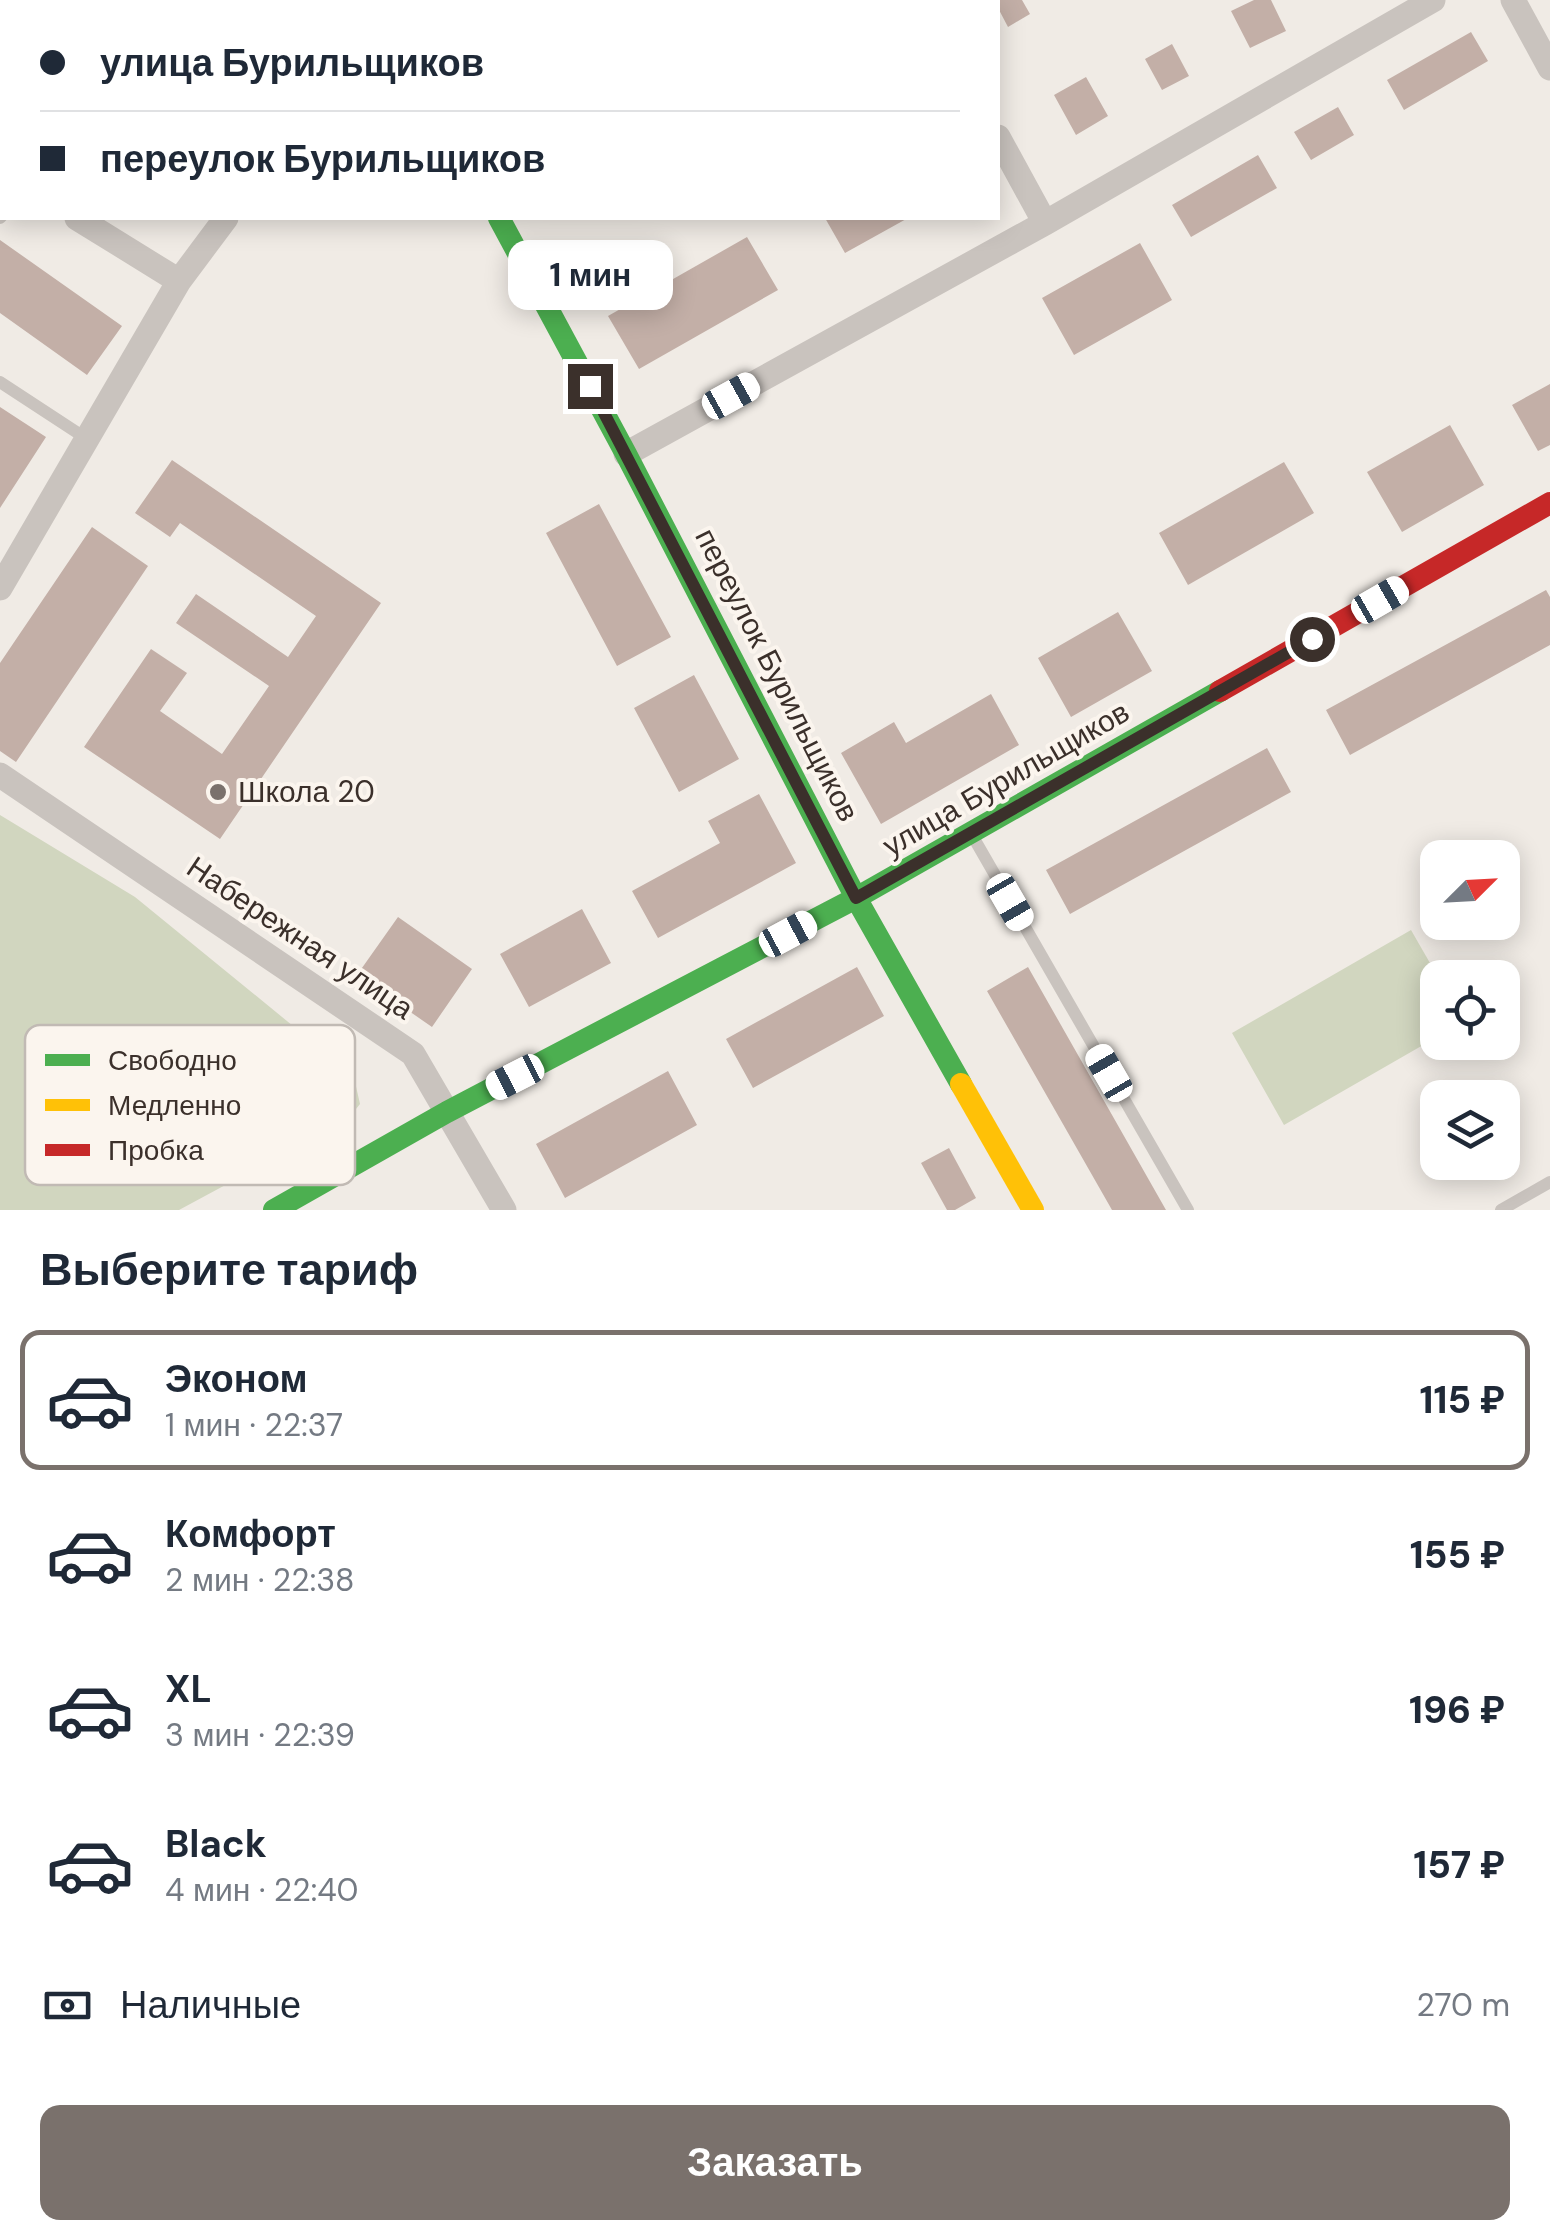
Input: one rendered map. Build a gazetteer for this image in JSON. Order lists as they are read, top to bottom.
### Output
{
  "streets": {
    "street": ["переулок Бурильщиков", "улица Бурильщиков", "Набережная улица"]
  },
  "crossings": [
    ["переулок Бурильщиков", "улица Бурильщиков"],
    ["улица Бурильщиков", "Набережная улица"]
  ],
  "places": ["Школа 20"],
  "legend": ["Свободно", "Медленно", "Пробка"],
  "north": "top right",
  "page": {
    "banner": ["улица Бурильщиков", "переулок Бурильщиков"],
    "bubble": "1 мин",
    "heading": "Выберите тариф",
    "list": [
      {
        "name": "Эконом",
        "note": "1 мин · 22:37",
        "value": "115 ₽"
      },
      {
        "name": "Комфорт",
        "note": "2 мин · 22:38",
        "value": "155 ₽"
      },
      {
        "name": "XL",
        "note": "3 мин · 22:39",
        "value": "196 ₽"
      },
      {
        "name": "Black",
        "note": "4 мин · 22:40",
        "value": "157 ₽"
      }
    ],
    "pay": ["Наличные", "270 m"],
    "buttons": "Заказать"
  }
}
